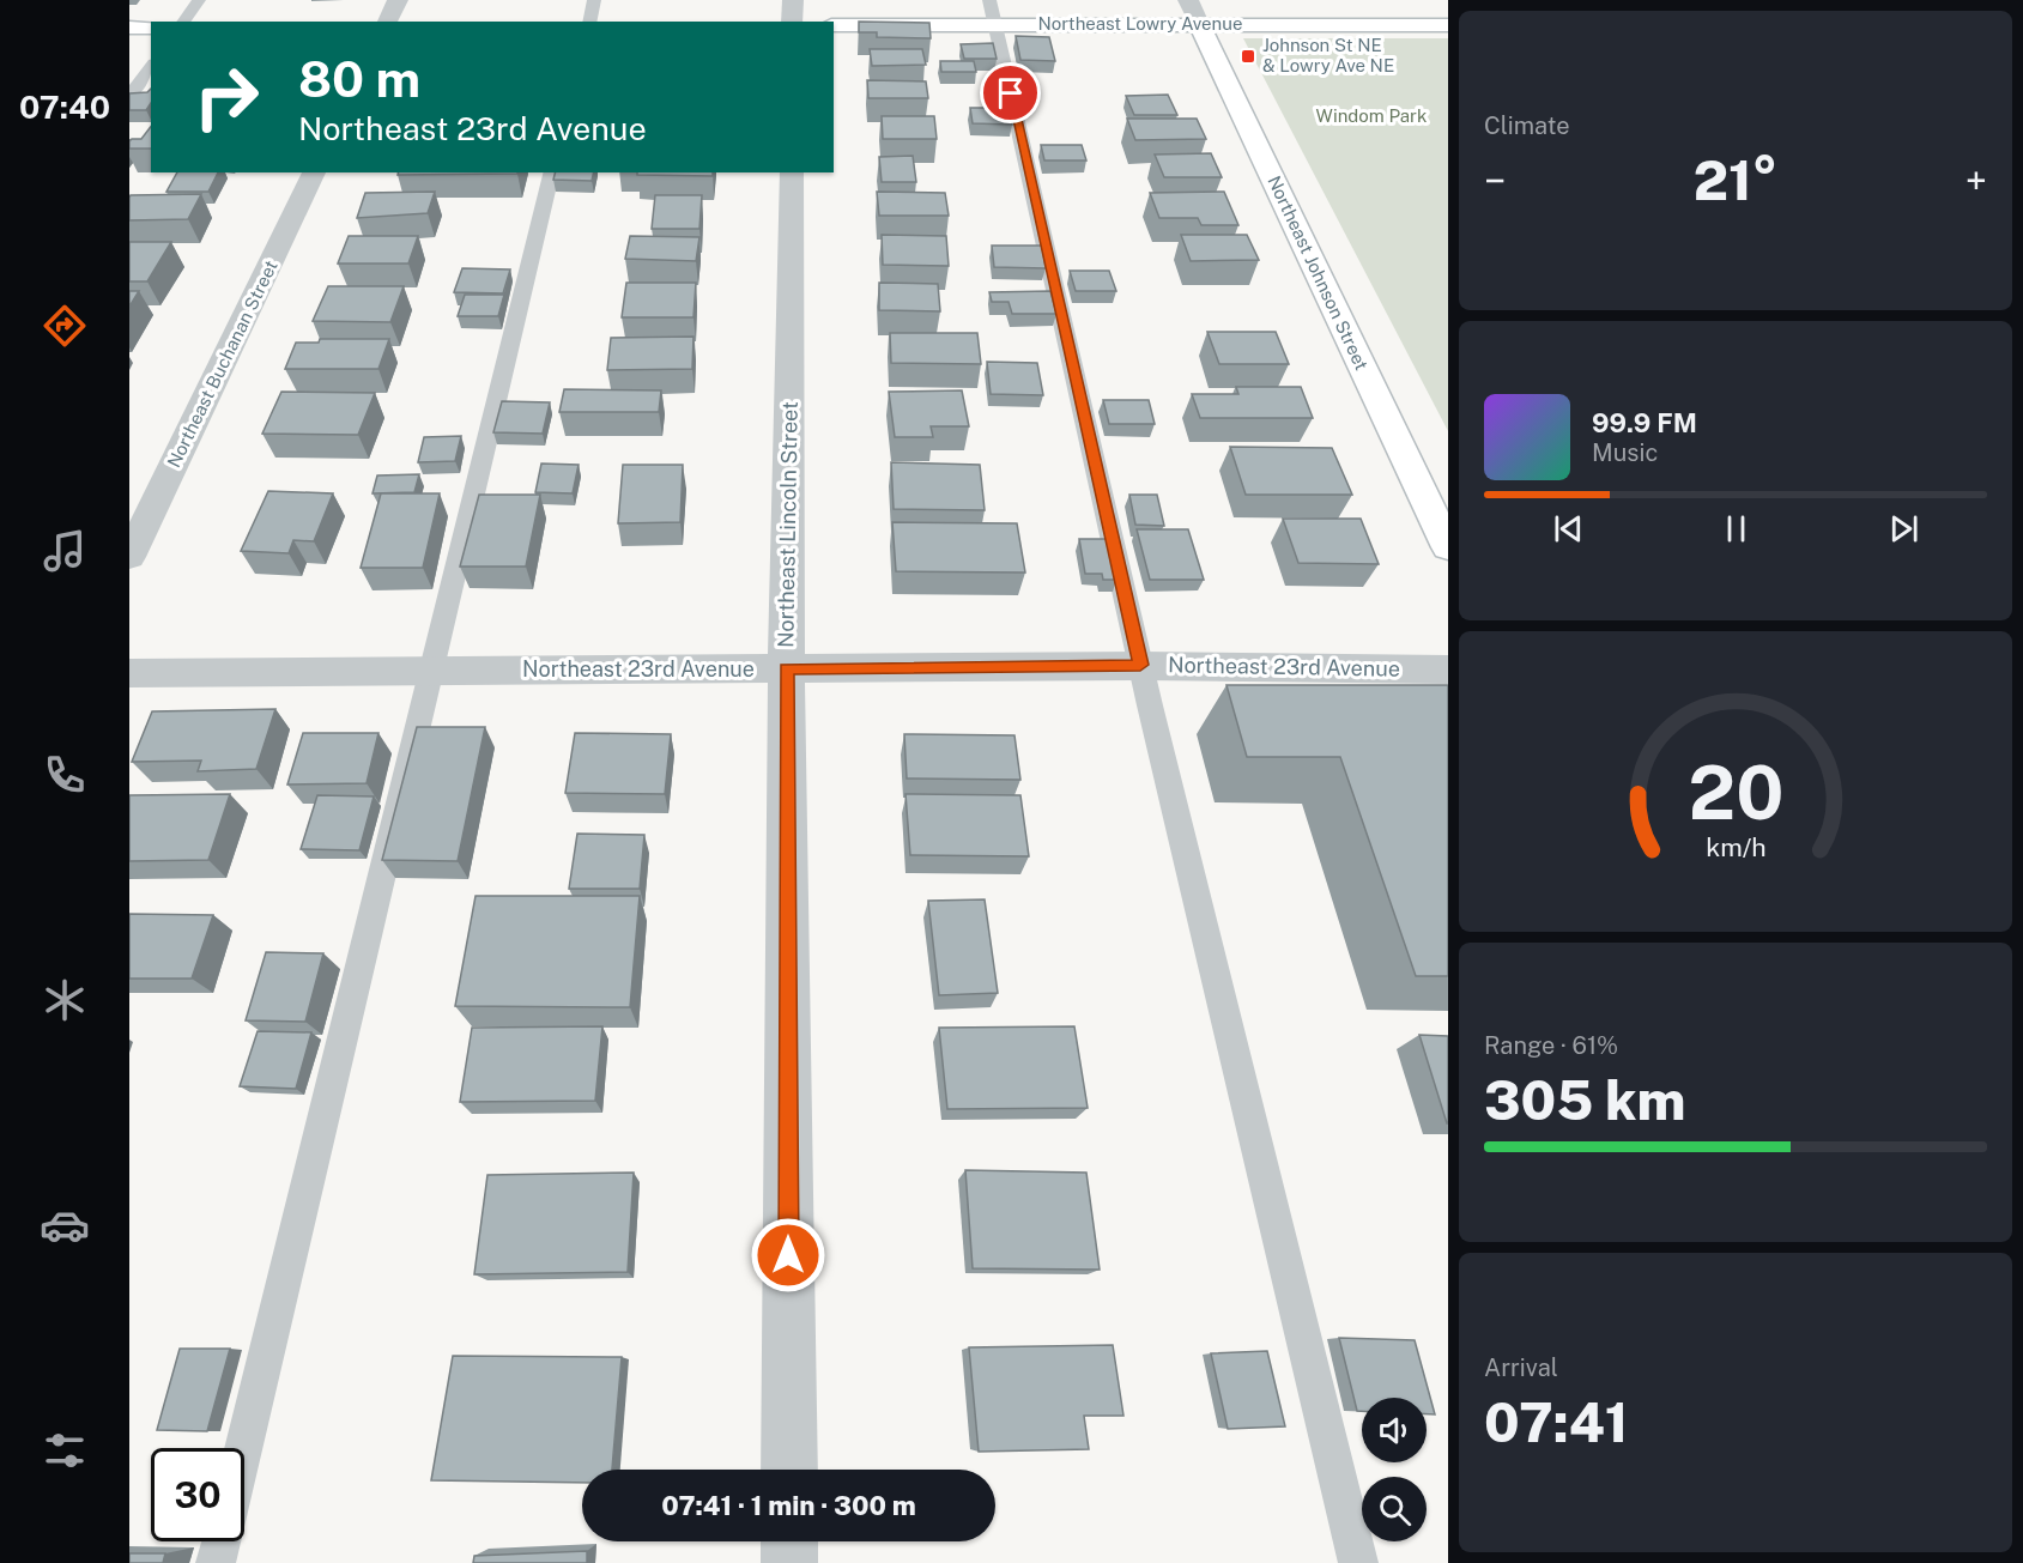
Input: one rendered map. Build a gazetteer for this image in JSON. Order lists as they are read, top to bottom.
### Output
{
  "streets": {
    "main road": ["Northeast Lowry Avenue", "Northeast Johnson Street"],
    "street": ["Northeast Buchanan Street", "Northeast Lincoln Street", "Northeast 23rd Avenue"]
  },
  "crossings": [
    ["Northeast Lowry Avenue", "Northeast Johnson Street"],
    ["Northeast Lincoln Street", "Northeast 23rd Avenue"]
  ],
  "parks": ["Windom Park"],
  "places": {
    "transit": ["Johnson St NE & Lowry Ave NE"]
  },
  "page": {
    "tabs": "07:40",
    "tile": [
      "Climate",
      ["Range · 61%", "305 km"],
      ["Arrival", "07:41"]
    ],
    "turn": ["80 m", "Northeast 23rd Avenue"],
    "heat": ["−", "21°", "+"],
    "song": ["99.9 FM", "Music"],
    "limit": "30",
    "trip": "07:41 · 1 min · 300 m",
    "gauge": ["20", "km/h"]
  }
}
